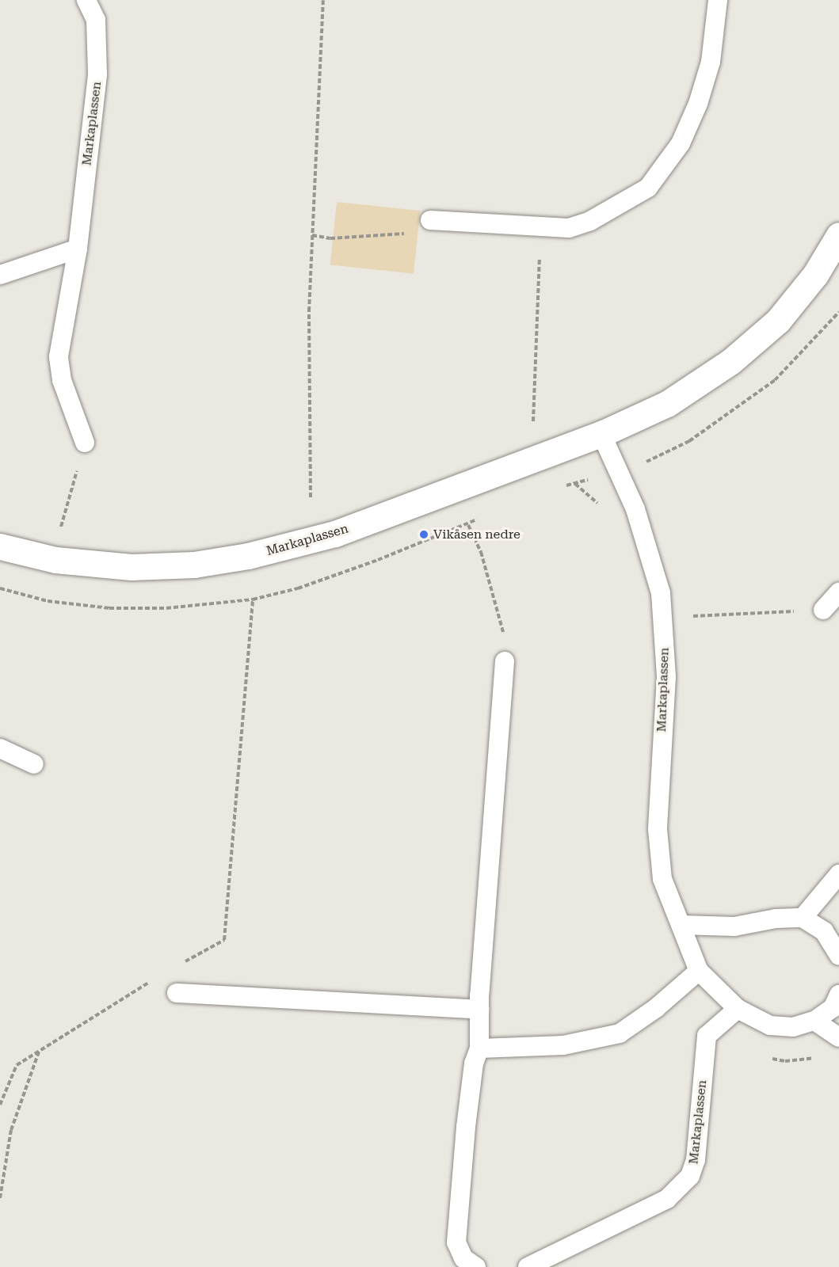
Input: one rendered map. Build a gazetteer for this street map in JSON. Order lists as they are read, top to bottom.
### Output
{
  "streets": {
    "street": ["Markaplassen"]
  },
  "places": ["Vikåsen nedre"]
}
